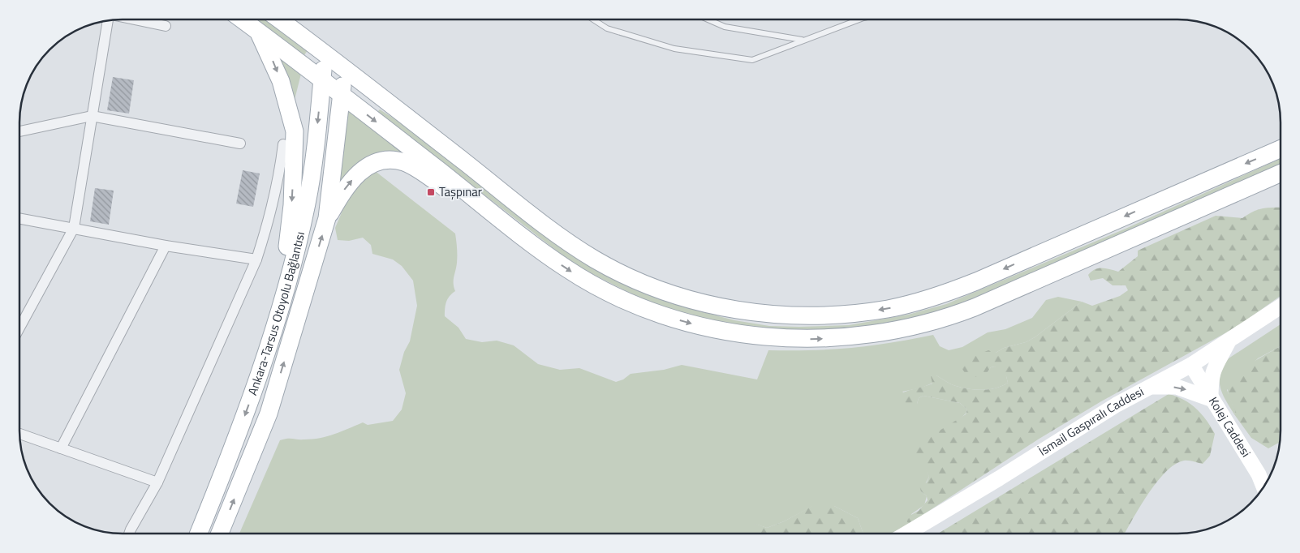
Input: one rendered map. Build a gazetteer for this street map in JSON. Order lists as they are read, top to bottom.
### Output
{
  "streets": {
    "main road": ["Ankara-Tarsus Otoyolu Bağlantısı", "İsmail Gaspıralı Caddesi", "Kolej Caddesi"]
  },
  "crossings": [
    ["İsmail Gaspıralı Caddesi", "Kolej Caddesi"]
  ],
  "places": {
    "transit": ["Taşpınar"]
  }
}
